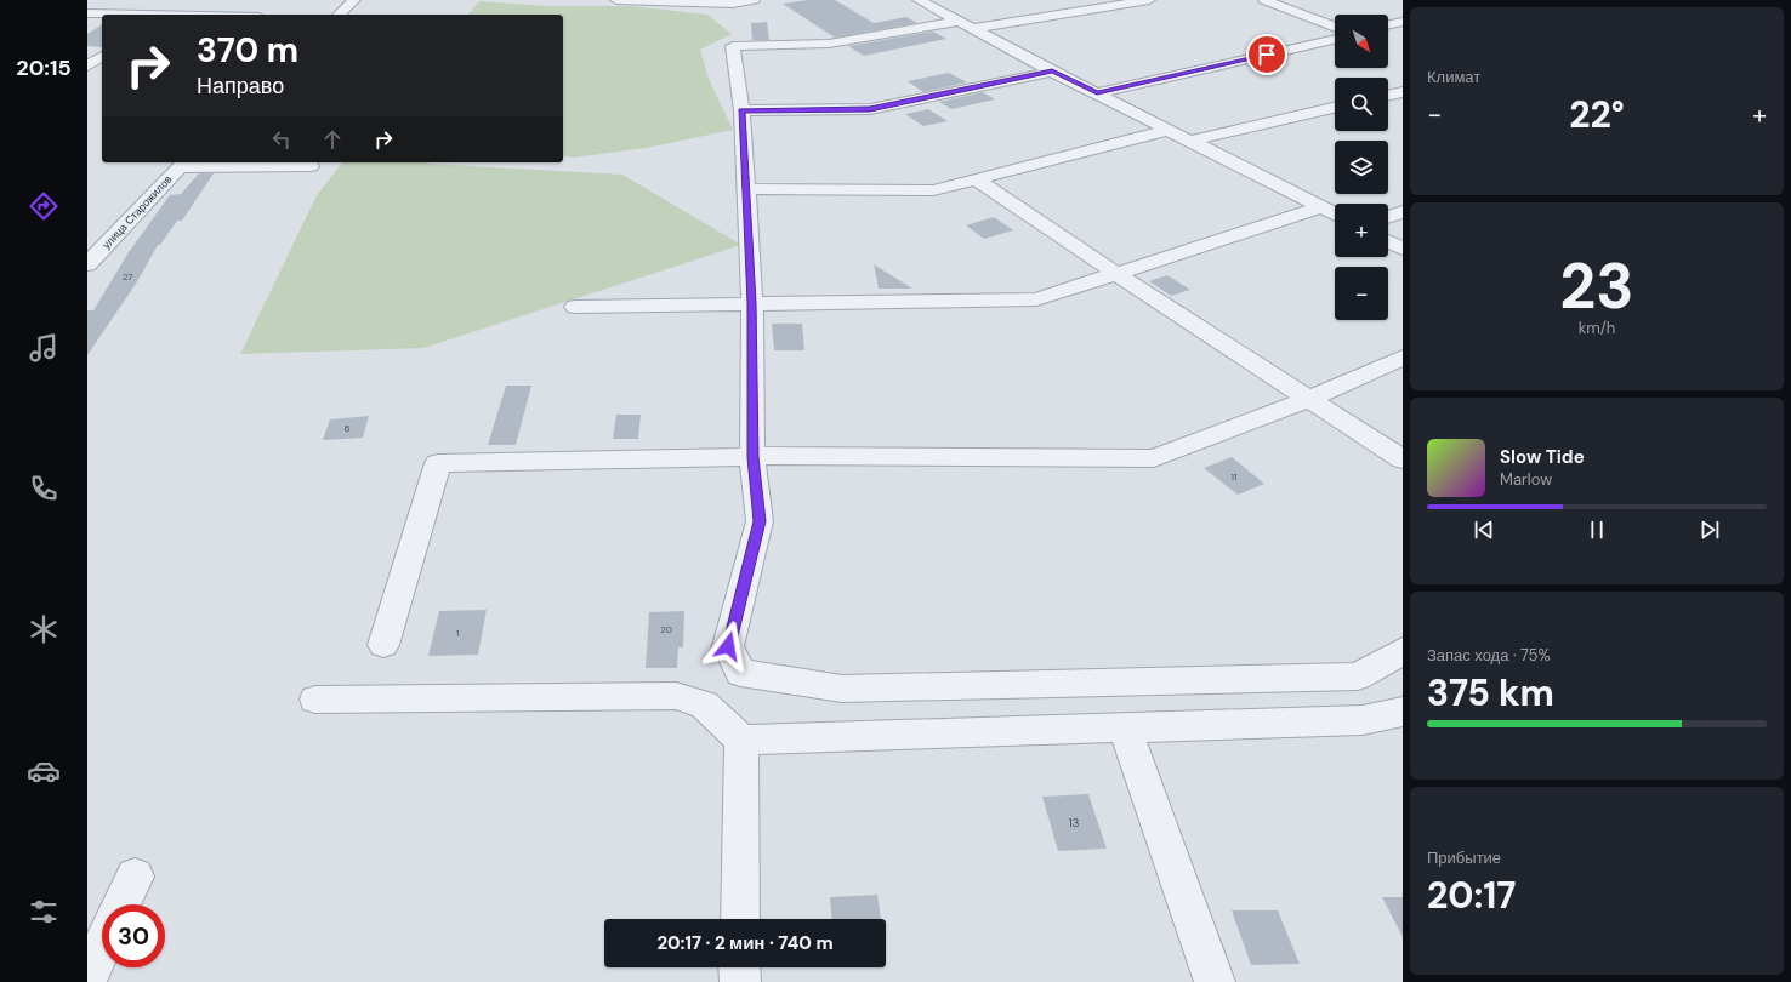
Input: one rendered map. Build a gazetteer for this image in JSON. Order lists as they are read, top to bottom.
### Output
{
  "streets": {
    "street": ["улица Старожилов"]
  },
  "house_numbers": [
    "27",
    "6",
    "11",
    "20",
    "1",
    "13"
  ],
  "north": "bottom right",
  "page": {
    "tabs": "20:15",
    "tile": [
      "Климат",
      ["23", "km/h"],
      ["Запас хода · 75%", "375 km"],
      ["Прибытие", "20:17"]
    ],
    "map_buttons": ["+", "−"],
    "turn": ["370 m", "Направо"],
    "heat": ["−", "22°", "+"],
    "song": ["Slow Tide", "Marlow"],
    "limit": "30",
    "trip": "20:17 · 2 мин · 740 m"
  }
}
